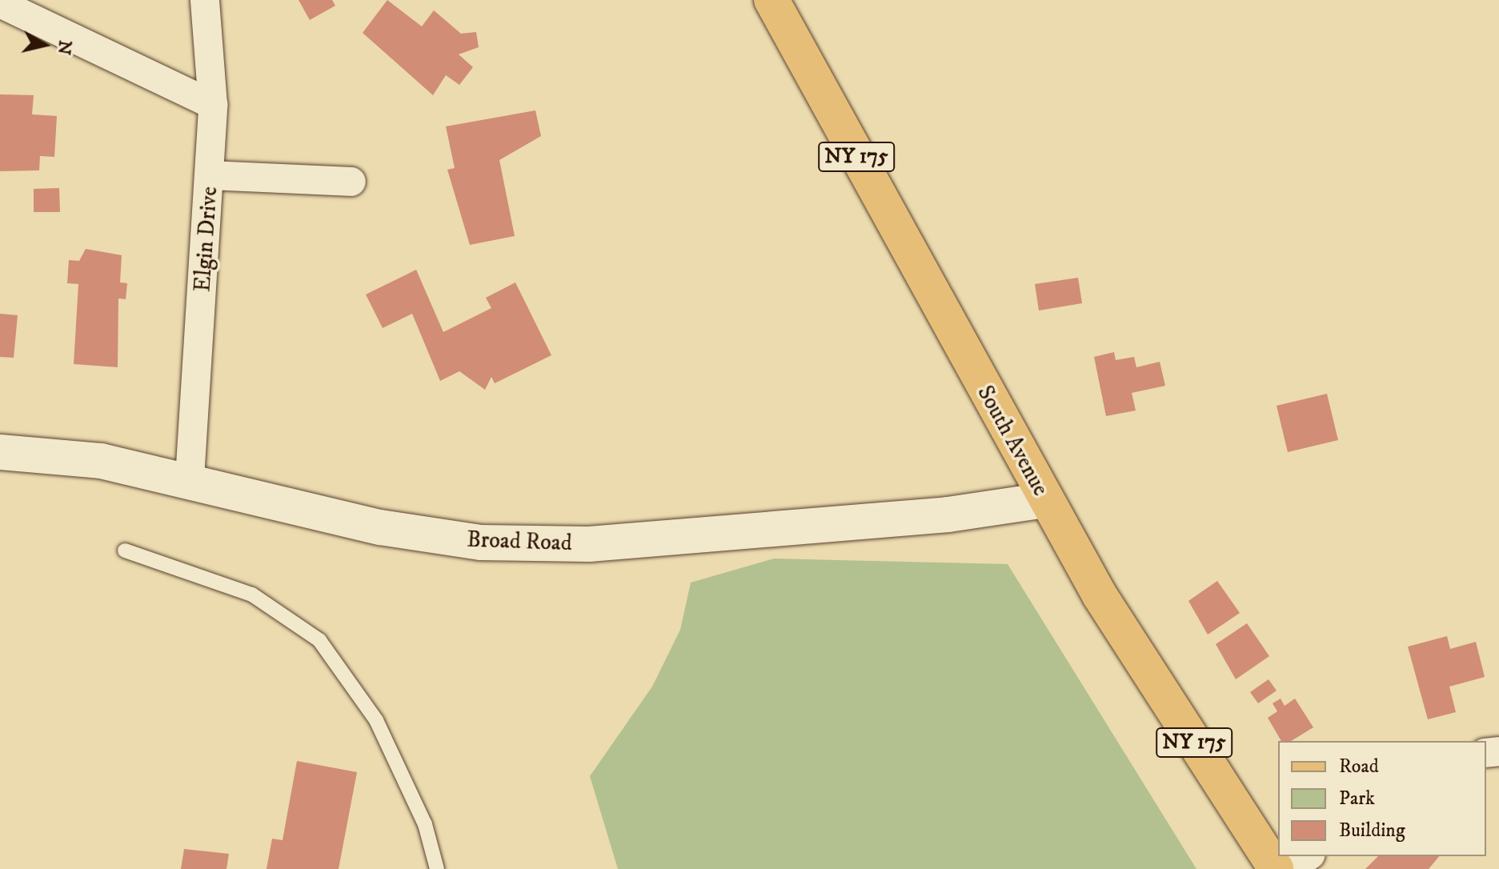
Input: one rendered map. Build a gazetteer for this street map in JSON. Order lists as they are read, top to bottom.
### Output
{
  "streets": {
    "main road": ["NY 175", "South Avenue"],
    "street": ["Elgin Drive", "Broad Road"]
  },
  "crossings": [
    ["Elgin Drive", "Broad Road"],
    ["South Avenue", "Broad Road"]
  ],
  "legend": ["Road", "Park", "Building"],
  "north": "right"
}
